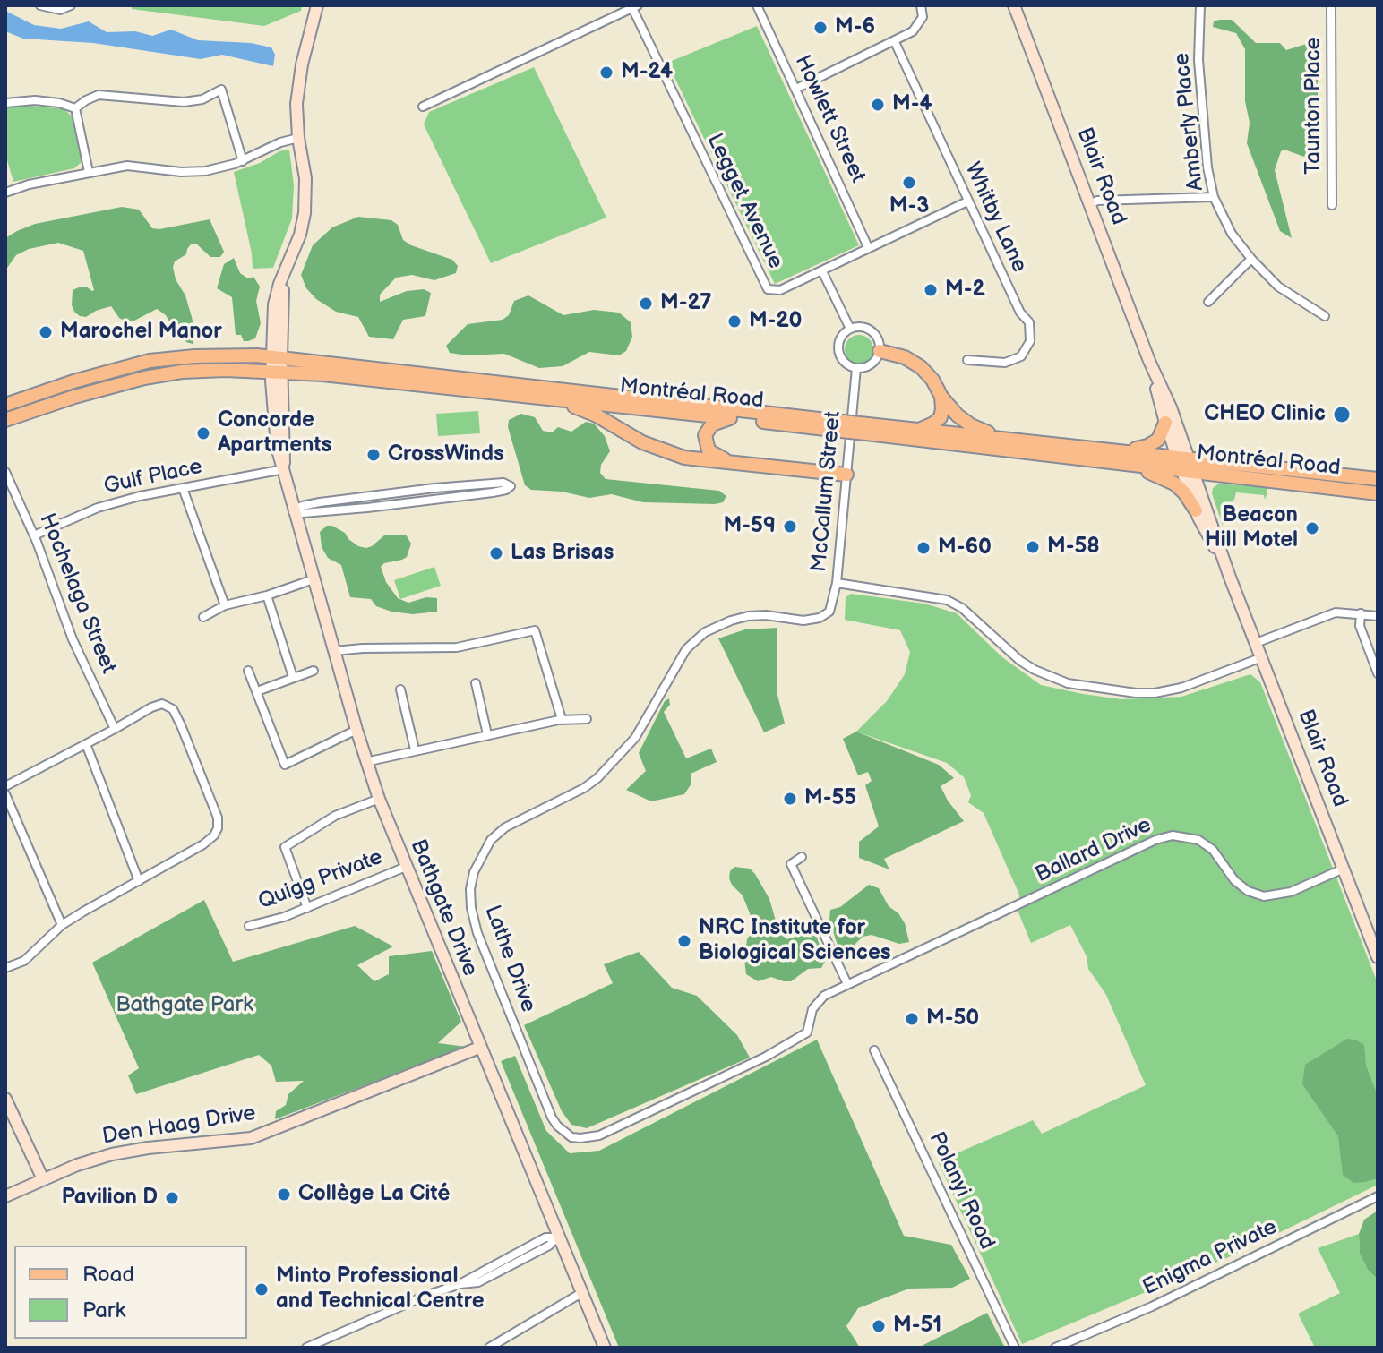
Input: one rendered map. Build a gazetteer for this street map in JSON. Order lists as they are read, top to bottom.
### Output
{
  "streets": {
    "main road": ["Montréal Road"],
    "street": [
      "Taunton Place",
      "Howlett Street",
      "Amberly Place",
      "Blair Road",
      "Legget Avenue",
      "Whitby Lane",
      "Gulf Place",
      "McCallum Street",
      "Hochelaga Street",
      "Ballard Drive",
      "Quigg Private",
      "Bathgate Drive",
      "Lathe Drive",
      "Den Haag Drive",
      "Polanyi Road",
      "Enigma Private"
    ]
  },
  "crossings": [
    ["Howlett Street", "Legget Avenue"],
    ["Blair Road", "Montréal Road"],
    ["Blair Road", "Ballard Drive"],
    ["Legget Avenue", "Whitby Lane"],
    ["Montréal Road", "Bathgate Drive"],
    ["Gulf Place", "Hochelaga Street"],
    ["Gulf Place", "Bathgate Drive"],
    ["McCallum Street", "Lathe Drive"],
    ["Ballard Drive", "Lathe Drive"],
    ["Quigg Private", "Bathgate Drive"],
    ["Bathgate Drive", "Den Haag Drive"]
  ],
  "parks": ["Bathgate Park"],
  "places": [
    "M-6",
    "M-24",
    "M-4",
    "M-3",
    "M-2",
    "M-27",
    "M-20",
    "Marochel Manor",
    "CHEO Clinic",
    "Concorde Apartments",
    "CrossWinds",
    "M-59",
    "Beacon Hill Motel",
    "M-58",
    "M-60",
    "Las Brisas",
    "M-55",
    "NRC Institute for Biological Sciences",
    "M-50",
    "Collège La Cité",
    "Pavilion D",
    "Minto Professional and Technical Centre",
    "M-51"
  ],
  "legend": ["Road", "Park"]
}
